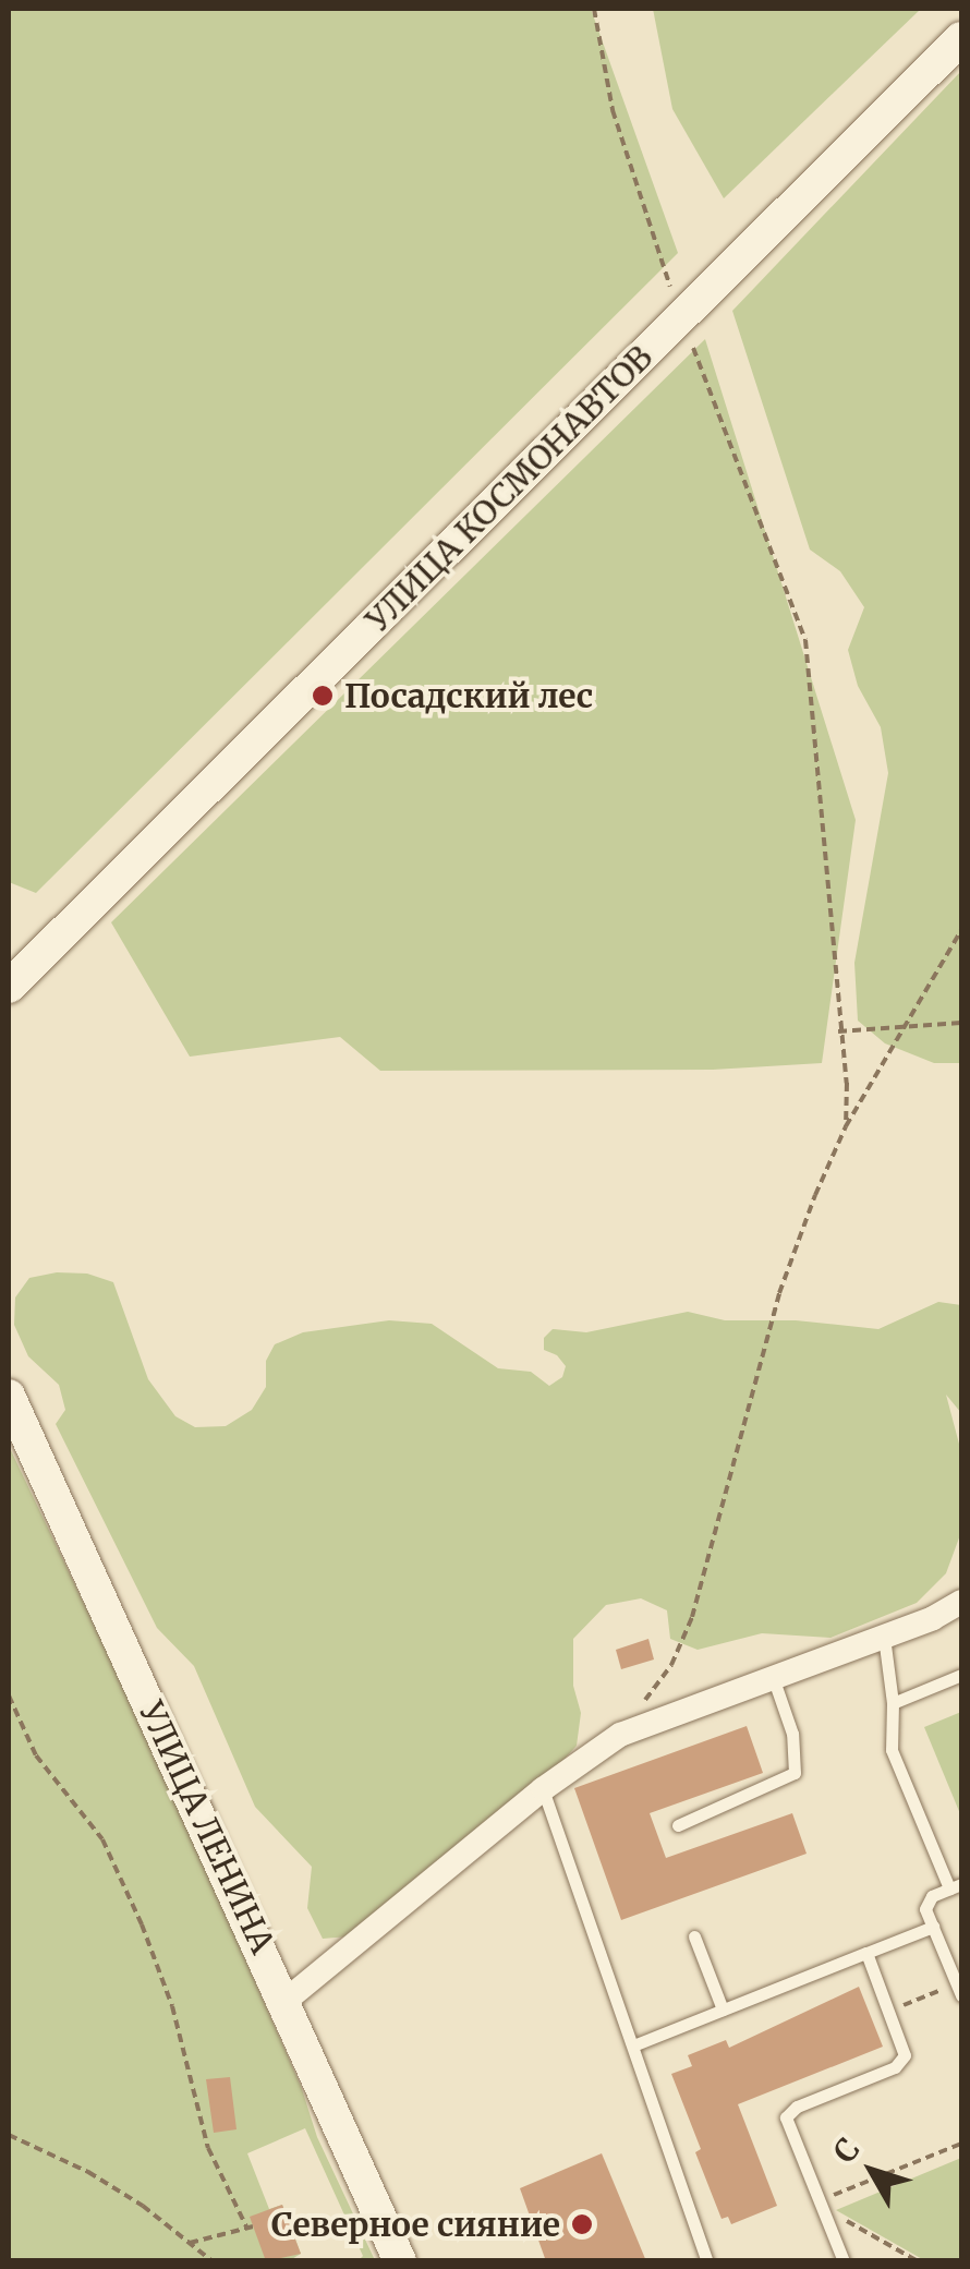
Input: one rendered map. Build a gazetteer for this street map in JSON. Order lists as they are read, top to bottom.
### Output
{
  "streets": {
    "street": ["УЛИЦА КОСМОНАВТОВ", "УЛИЦА ЛЕНИНА"]
  },
  "places": ["Посадский лес", "Северное сияние"],
  "north": "top left"
}
